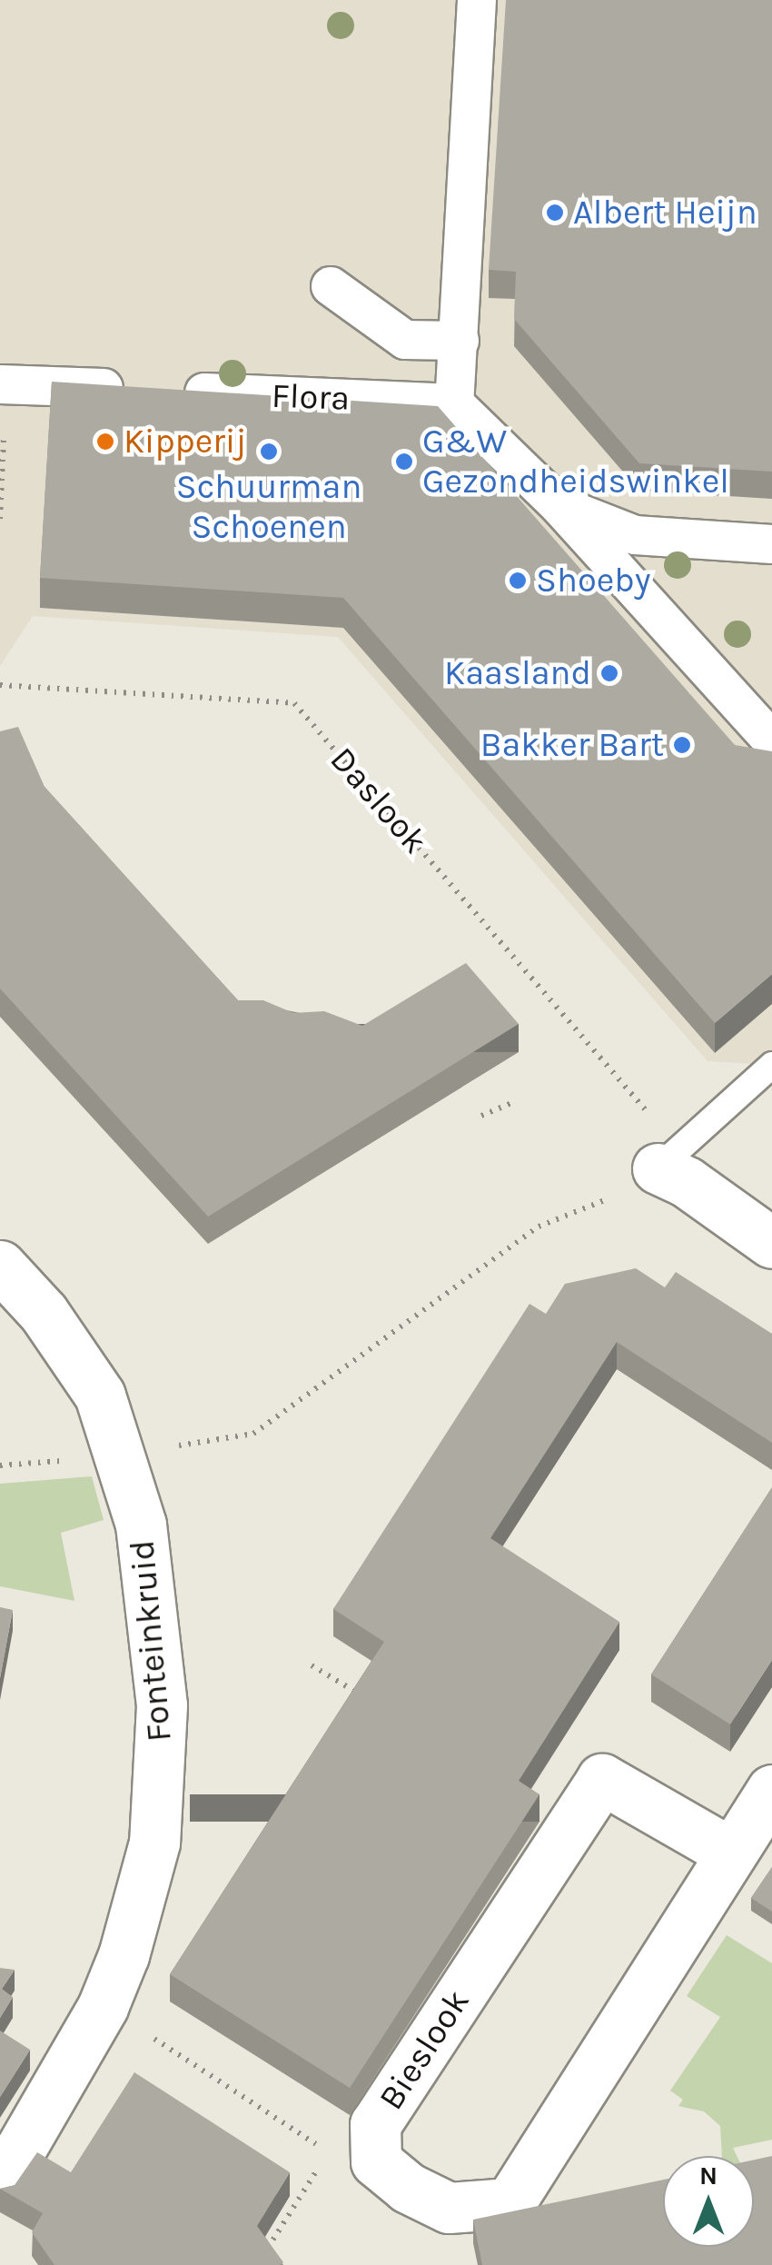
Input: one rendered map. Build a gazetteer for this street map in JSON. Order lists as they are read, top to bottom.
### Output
{
  "streets": {
    "street": ["Flora", "Fonteinkruid", "Bieslook"],
    "path": ["Daslook"]
  },
  "places": [
    "Albert Heijn",
    "Kipperij",
    "Schuurman Schoenen",
    "G&W Gezondheidswinkel",
    "Shoeby",
    "Kaasland",
    "Bakker Bart"
  ],
  "north": "top"
}
